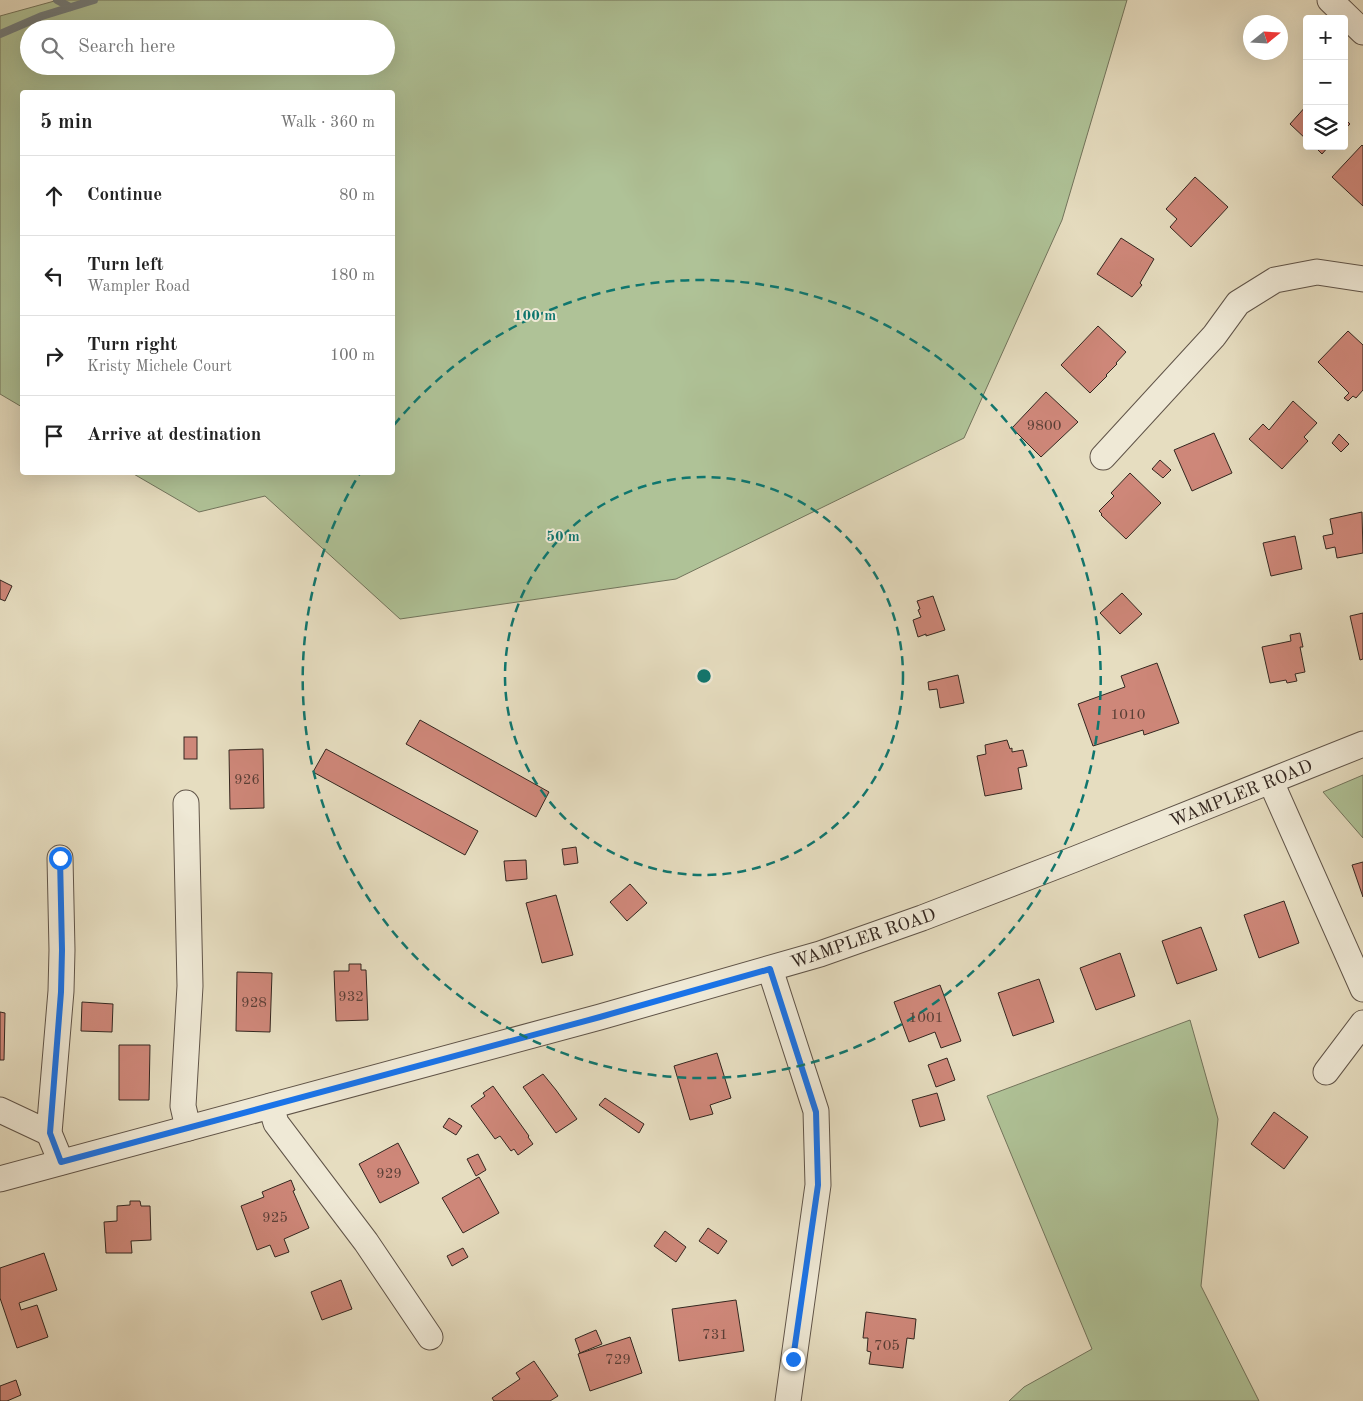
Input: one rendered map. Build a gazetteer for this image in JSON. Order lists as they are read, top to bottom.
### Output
{
  "streets": {
    "street": ["WAMPLER ROAD"]
  },
  "house_numbers": [
    "9800",
    "1010",
    "926",
    "932",
    "928",
    "1001",
    "929",
    "925",
    "731",
    "705",
    "729"
  ],
  "north": "right",
  "page": {
    "map_buttons": ["+", "−"],
    "search": "Search here",
    "heading": ["5 min", "Walk · 360 m"],
    "list": [
      ["Continue", "80 m"],
      ["Turn left", "Wampler Road", "180 m"],
      ["Turn right", "Kristy Michele Court", "100 m"],
      "Arrive at destination"
    ]
  },
  "rings": ["100 m", "50 m"]
}
